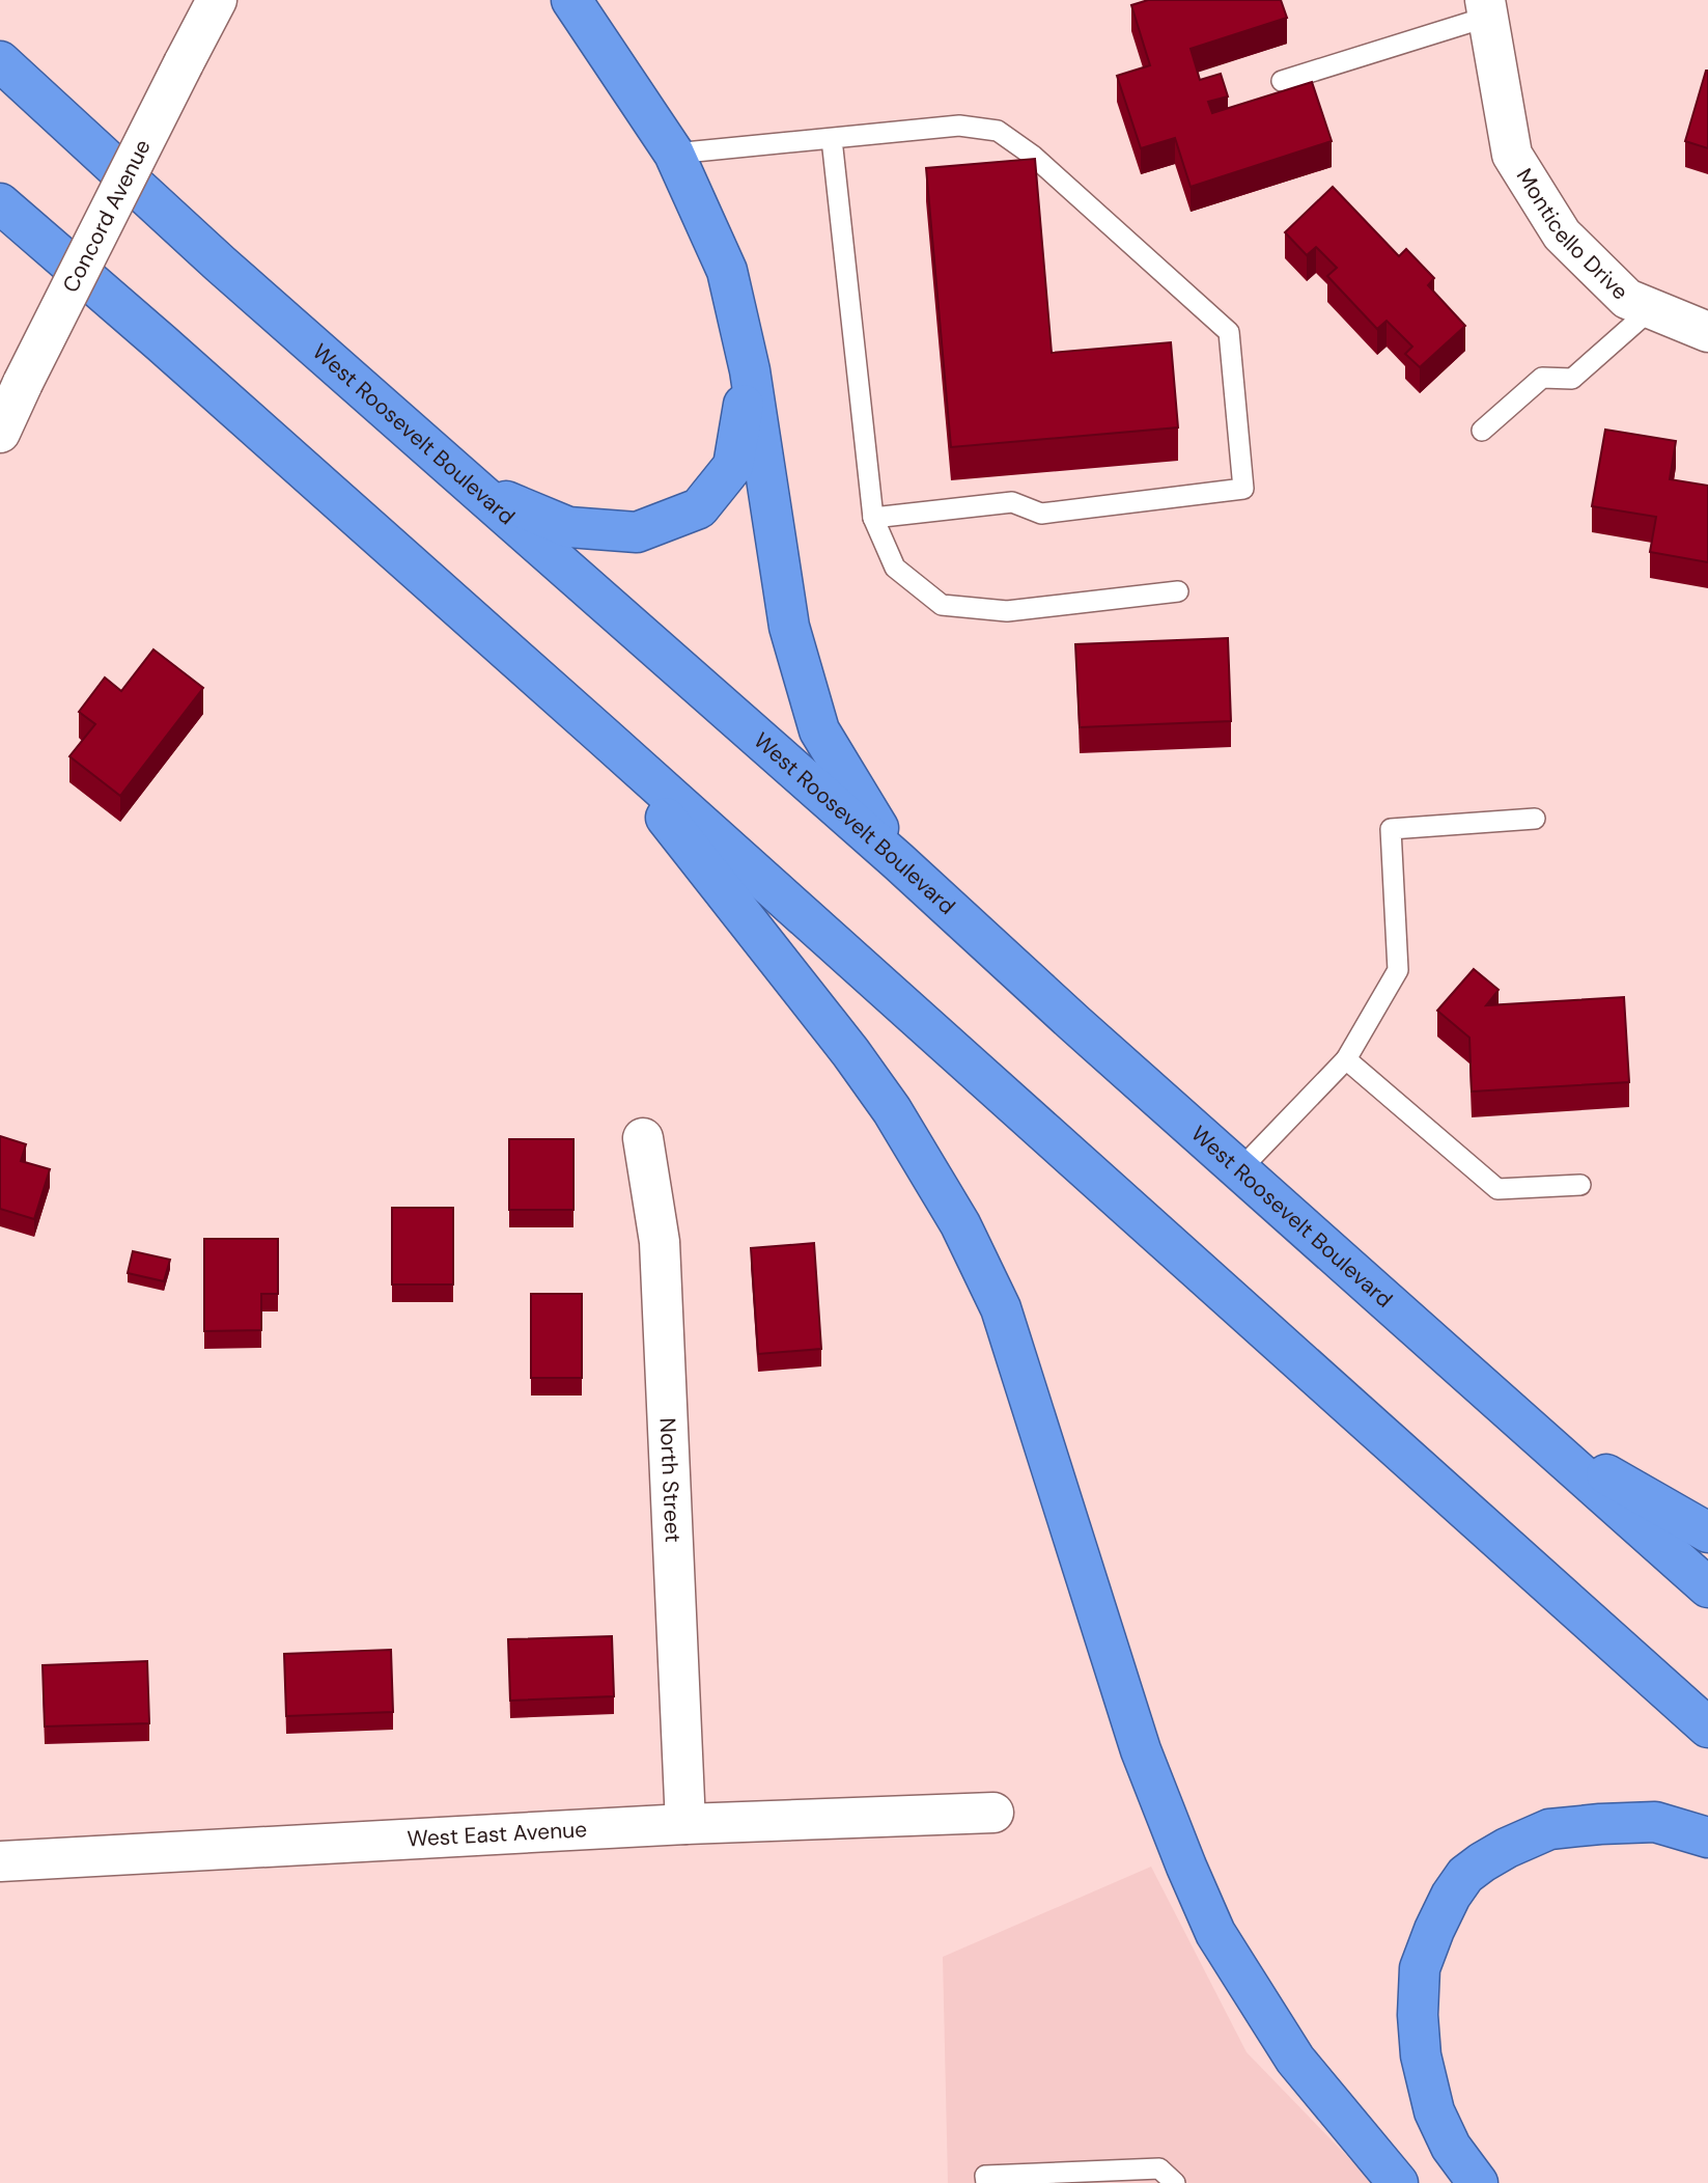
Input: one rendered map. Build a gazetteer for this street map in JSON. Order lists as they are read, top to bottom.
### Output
{
  "streets": {
    "highway": ["West Roosevelt Boulevard"],
    "street": [
      "Concord Avenue",
      "Monticello Drive",
      "North Street",
      "West East Avenue"
    ]
  },
  "crossings": [
    ["North Street", "West East Avenue"]
  ]
}
